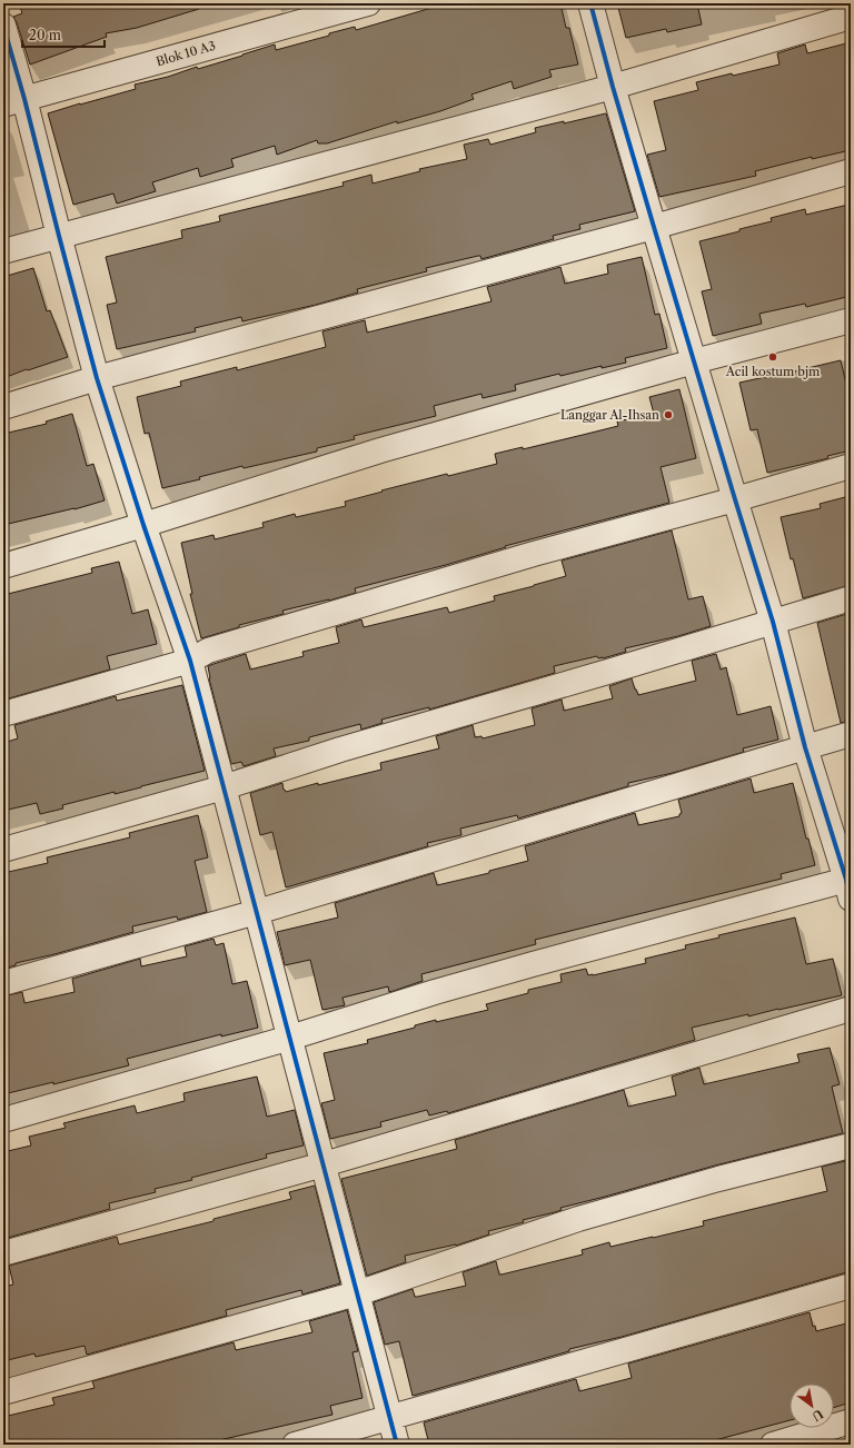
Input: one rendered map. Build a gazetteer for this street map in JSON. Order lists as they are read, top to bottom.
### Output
{
  "streets": {
    "street": ["Blok 10 A3"]
  },
  "places": ["Acil kostum bjm", "Langgar Al-Ihsan"],
  "scale_bar": "20 m",
  "north": "bottom right"
}
